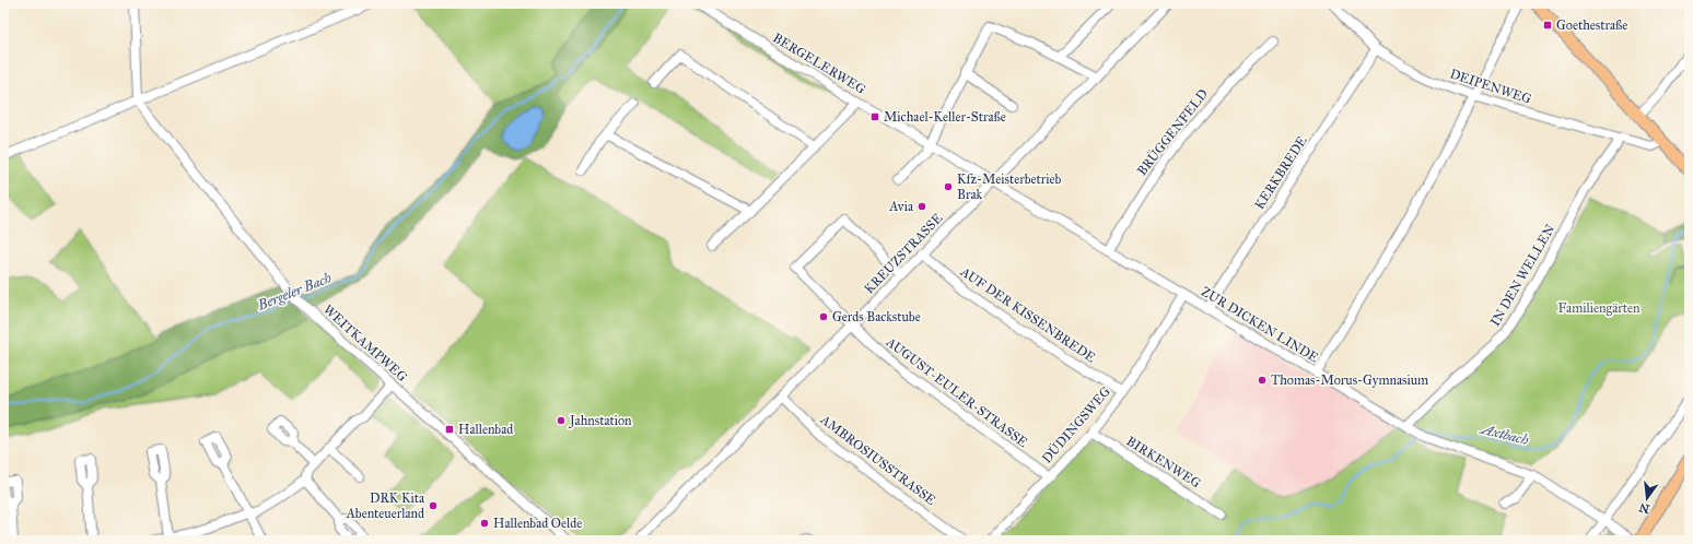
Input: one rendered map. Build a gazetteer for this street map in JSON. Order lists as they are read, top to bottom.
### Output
{
  "streets": {
    "street": [
      "BERGELERWEG",
      "DEIPENWEG",
      "BRÜGGENFELD",
      "KERKBREDE",
      "KREUZSTRASSE",
      "IN DEN WELLEN",
      "AUF DER KISSENBREDE",
      "ZUR DICKEN LINDE",
      "WEITKAMPWEG",
      "AUGUST-EULER-STRASSE",
      "DÜDINGSWEG",
      "AMBROSIUSSTRASSE",
      "BIRKENWEG"
    ]
  },
  "crossings": [
    ["BERGELERWEG", "KREUZSTRASSE"],
    ["BERGELERWEG", "ZUR DICKEN LINDE"],
    ["DEIPENWEG", "KERKBREDE"],
    ["DEIPENWEG", "IN DEN WELLEN"],
    ["BRÜGGENFELD", "ZUR DICKEN LINDE"],
    ["KERKBREDE", "ZUR DICKEN LINDE"],
    ["KREUZSTRASSE", "AUF DER KISSENBREDE"],
    ["KREUZSTRASSE", "ZUR DICKEN LINDE"],
    ["KREUZSTRASSE", "AUGUST-EULER-STRASSE"],
    ["KREUZSTRASSE", "AMBROSIUSSTRASSE"],
    ["IN DEN WELLEN", "ZUR DICKEN LINDE"],
    ["AUF DER KISSENBREDE", "DÜDINGSWEG"],
    ["ZUR DICKEN LINDE", "DÜDINGSWEG"],
    ["AUGUST-EULER-STRASSE", "DÜDINGSWEG"],
    ["DÜDINGSWEG", "BIRKENWEG"]
  ],
  "water": ["Bergeler Bach", "Axtbach"],
  "parks": ["Familiengärten"],
  "places": {
    "transit": ["Goethestraße", "Michael-Keller-Straße", "Hallenbad"],
    "other": [
      "Kfz-Meisterbetrieb Brak",
      "Avia",
      "Gerds Backstube",
      "Thomas-Morus-Gymnasium",
      "Jahnstation",
      "DRK Kita Abenteuerland",
      "Hallenbad Oelde"
    ]
  },
  "north": "bottom"
}
